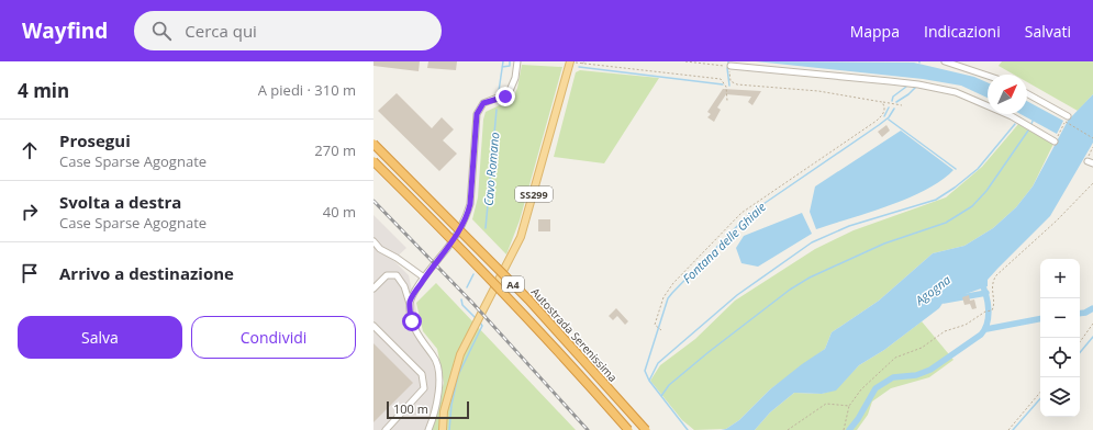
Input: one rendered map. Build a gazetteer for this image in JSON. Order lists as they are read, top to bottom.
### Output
{
  "streets": {
    "highway": ["A4", "Autostrada Serenissima"],
    "main road": ["SS299"]
  },
  "water": ["Cavo Romano", "Fontana delle Ghiaie", "Agogna"],
  "scale_bar": "100 m",
  "north": "top right",
  "page": {
    "header": "Wayfind",
    "search": "Cerca qui",
    "nav": ["Mappa", "Indicazioni", "Salvati"],
    "heading": ["4 min", "A piedi · 310 m"],
    "list": [
      ["Prosegui", "Case Sparse Agognate", "270 m"],
      ["Svolta a destra", "Case Sparse Agognate", "40 m"],
      "Arrivo a destinazione"
    ],
    "map_buttons": ["+", "−"],
    "buttons": ["Salva", "Condividi"],
    "scale": "100 m"
  }
}
